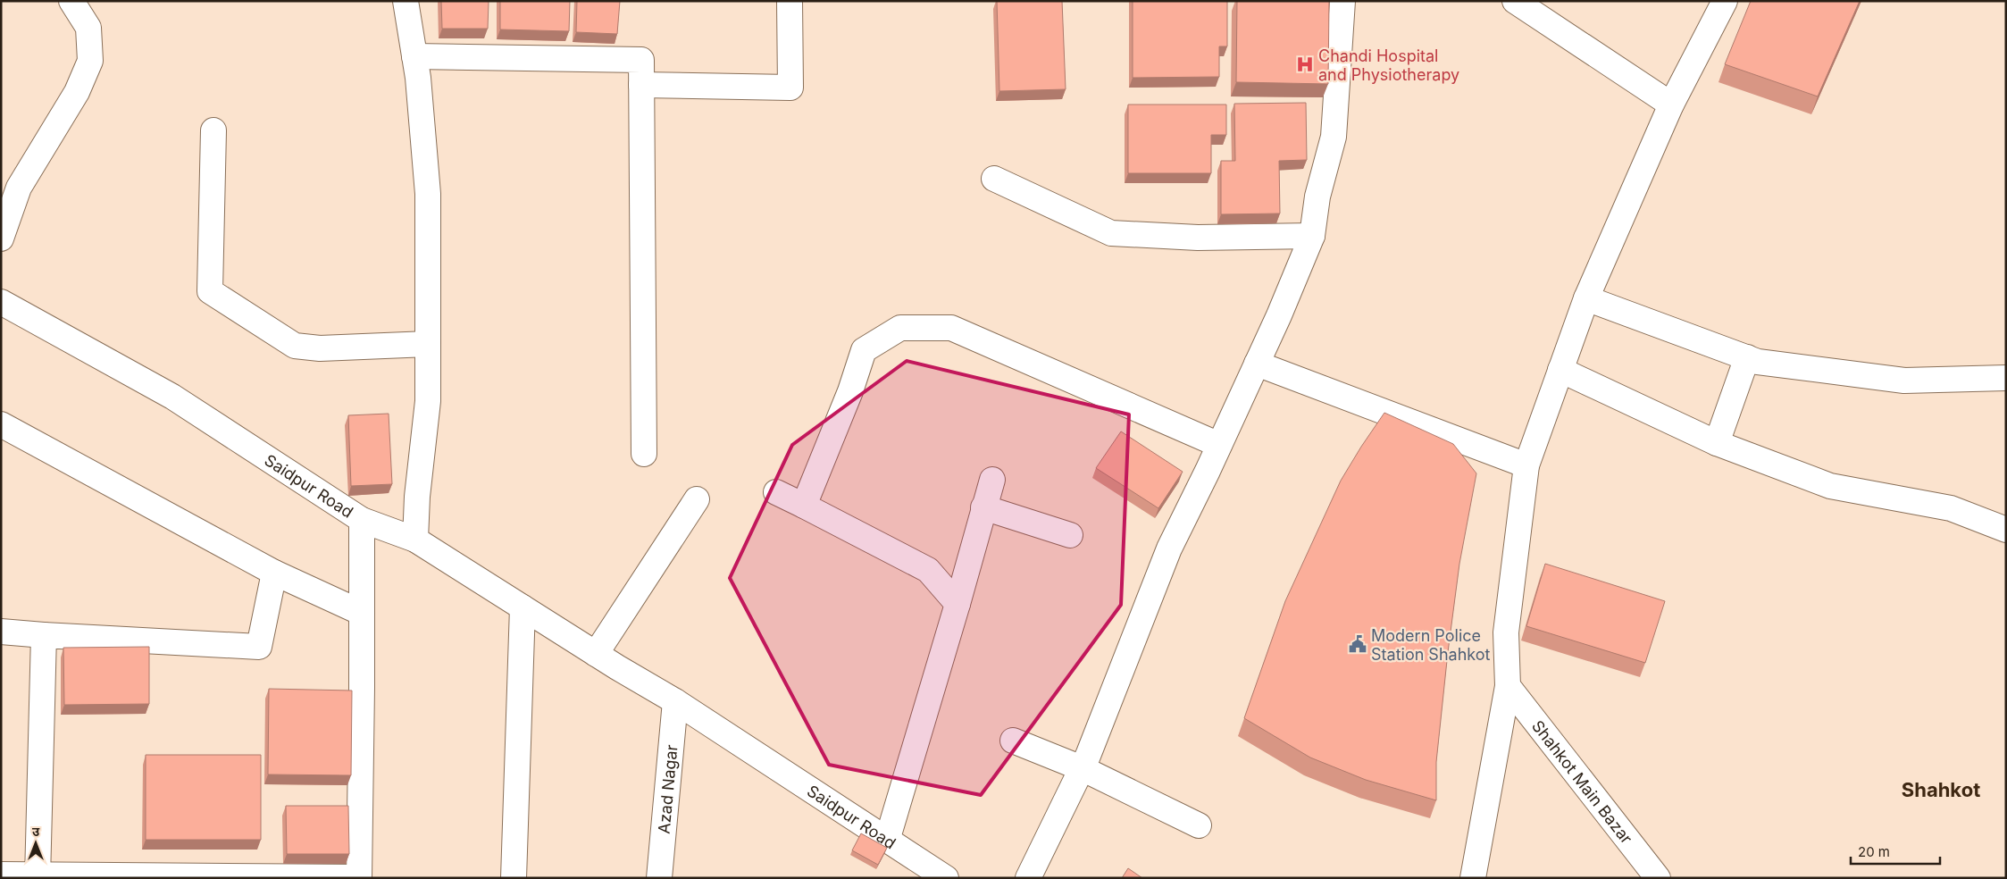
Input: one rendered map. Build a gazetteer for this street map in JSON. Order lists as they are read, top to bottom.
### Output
{
  "streets": {
    "street": ["Saidpur Road", "Shahkot Main Bazar", "Azad Nagar"]
  },
  "crossings": [
    ["Saidpur Road", "Azad Nagar"]
  ],
  "districts": ["Shahkot"],
  "places": {
    "hospital": ["Chandi Hospital and Physiotherapy"],
    "public building": ["Modern Police Station Shahkot"]
  },
  "scale_bar": "20 m",
  "north": "top"
}
